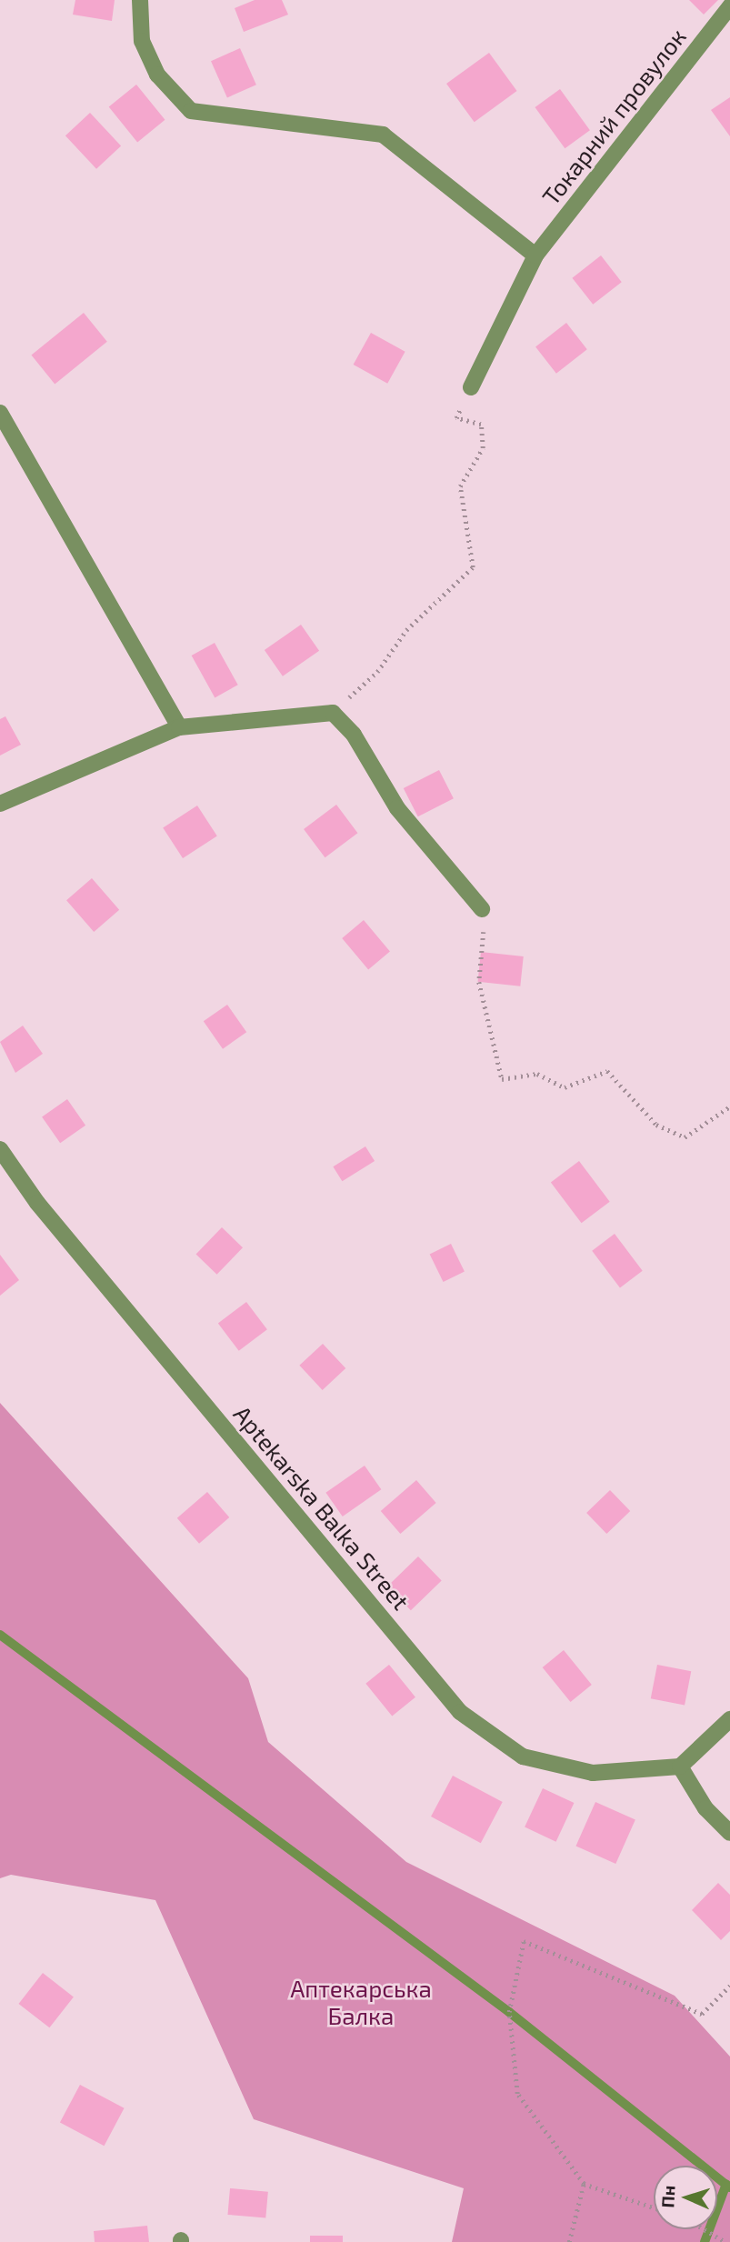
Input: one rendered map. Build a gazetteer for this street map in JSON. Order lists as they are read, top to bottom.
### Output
{
  "streets": {
    "street": ["Токарний провулок", "Aptekarska Balka Street"]
  },
  "parks": ["Аптекарська Балка"],
  "north": "left"
}
